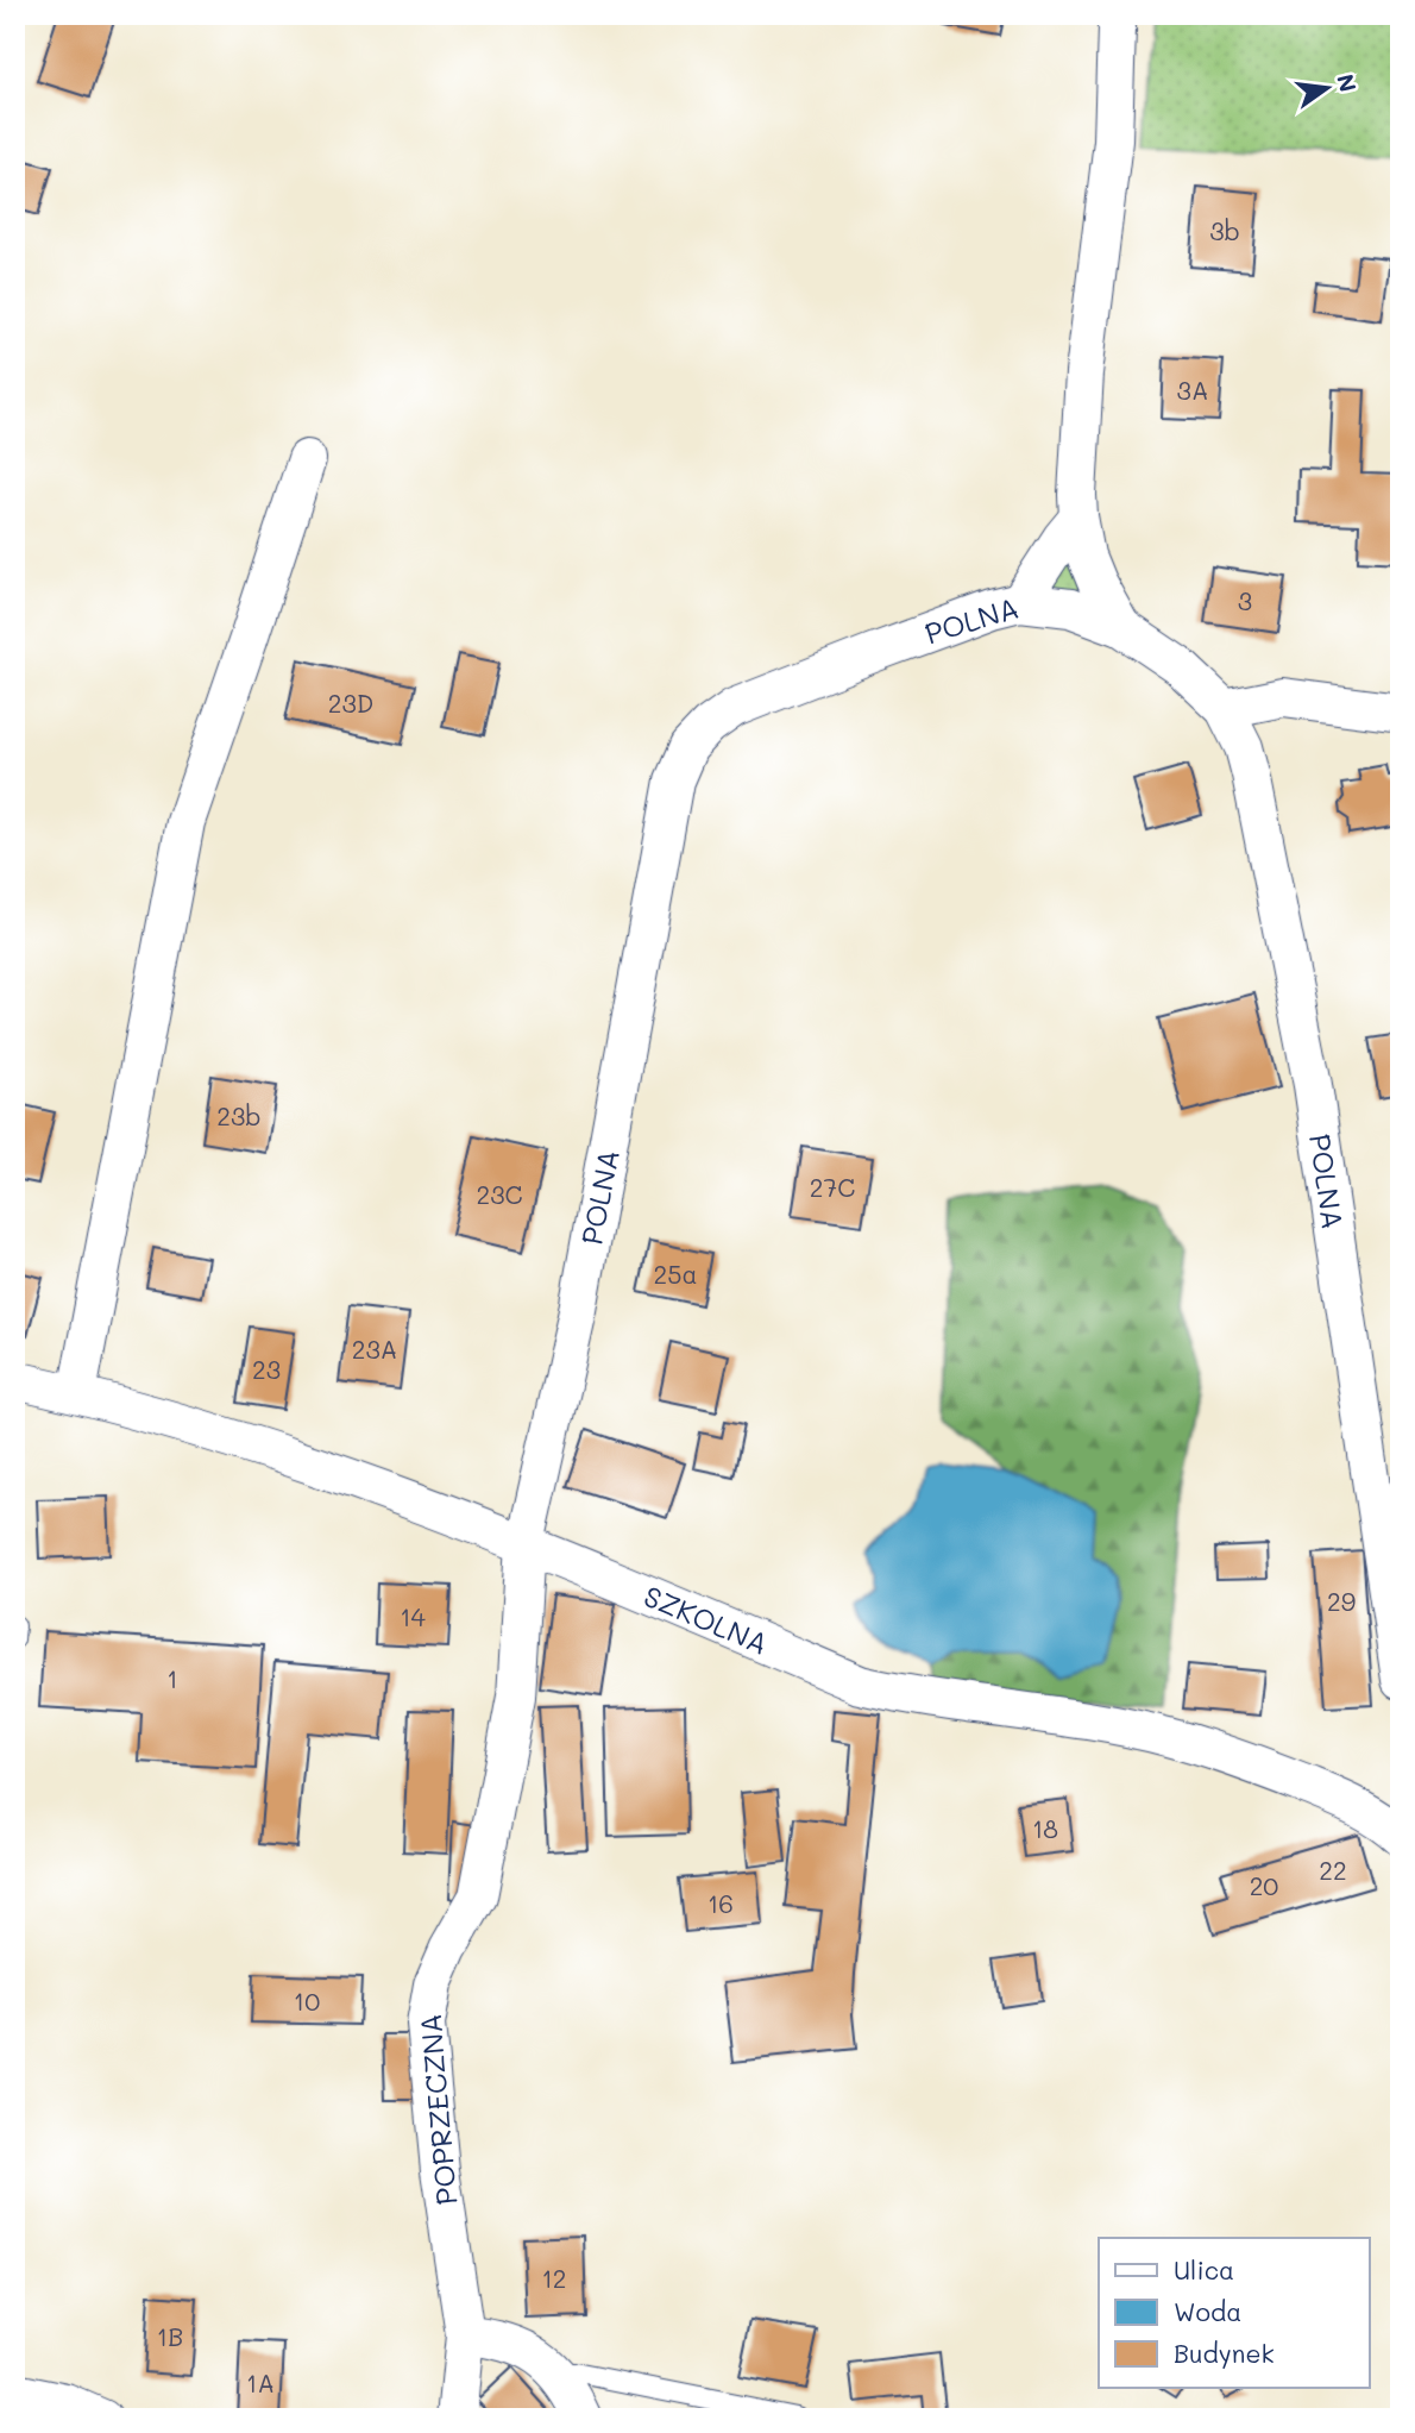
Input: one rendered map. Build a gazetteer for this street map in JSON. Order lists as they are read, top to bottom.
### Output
{
  "streets": {
    "street": ["POLNA", "SZKOLNA", "POPRZECZNA"]
  },
  "crossings": [
    ["POLNA", "SZKOLNA"],
    ["POLNA", "POPRZECZNA"],
    ["SZKOLNA", "POPRZECZNA"]
  ],
  "house_numbers": [
    "3b",
    "3A",
    "3",
    "23D",
    "23b",
    "27C",
    "23C",
    "25a",
    "23A",
    "23",
    "29",
    "14",
    "1",
    "18",
    "22",
    "20",
    "16",
    "10",
    "12",
    "1B",
    "1A"
  ],
  "legend": ["Ulica", "Woda", "Budynek"],
  "north": "right"
}
